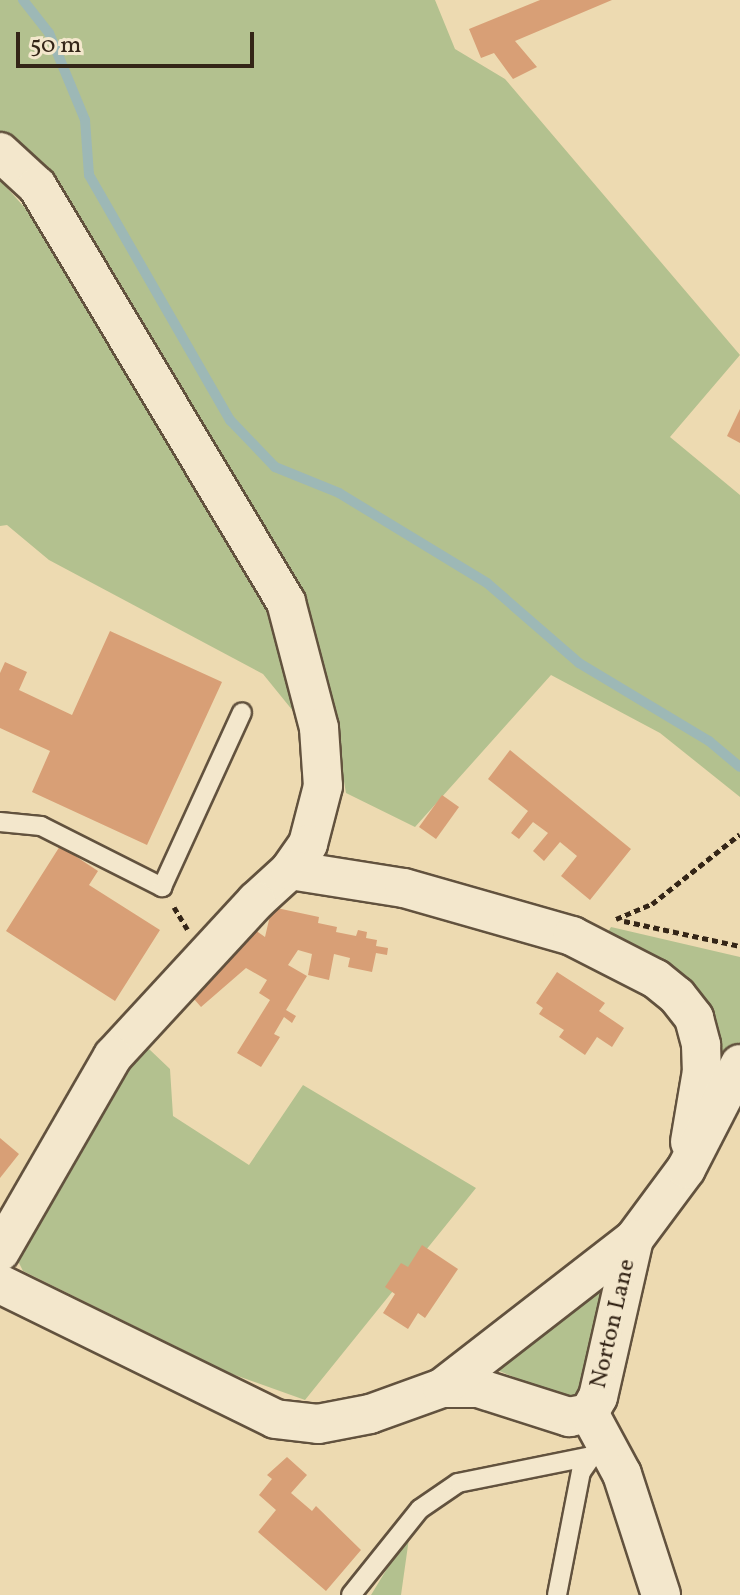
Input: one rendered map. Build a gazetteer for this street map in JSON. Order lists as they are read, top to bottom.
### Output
{
  "streets": {
    "street": ["Norton Lane"]
  },
  "scale_bar": "50 m"
}
